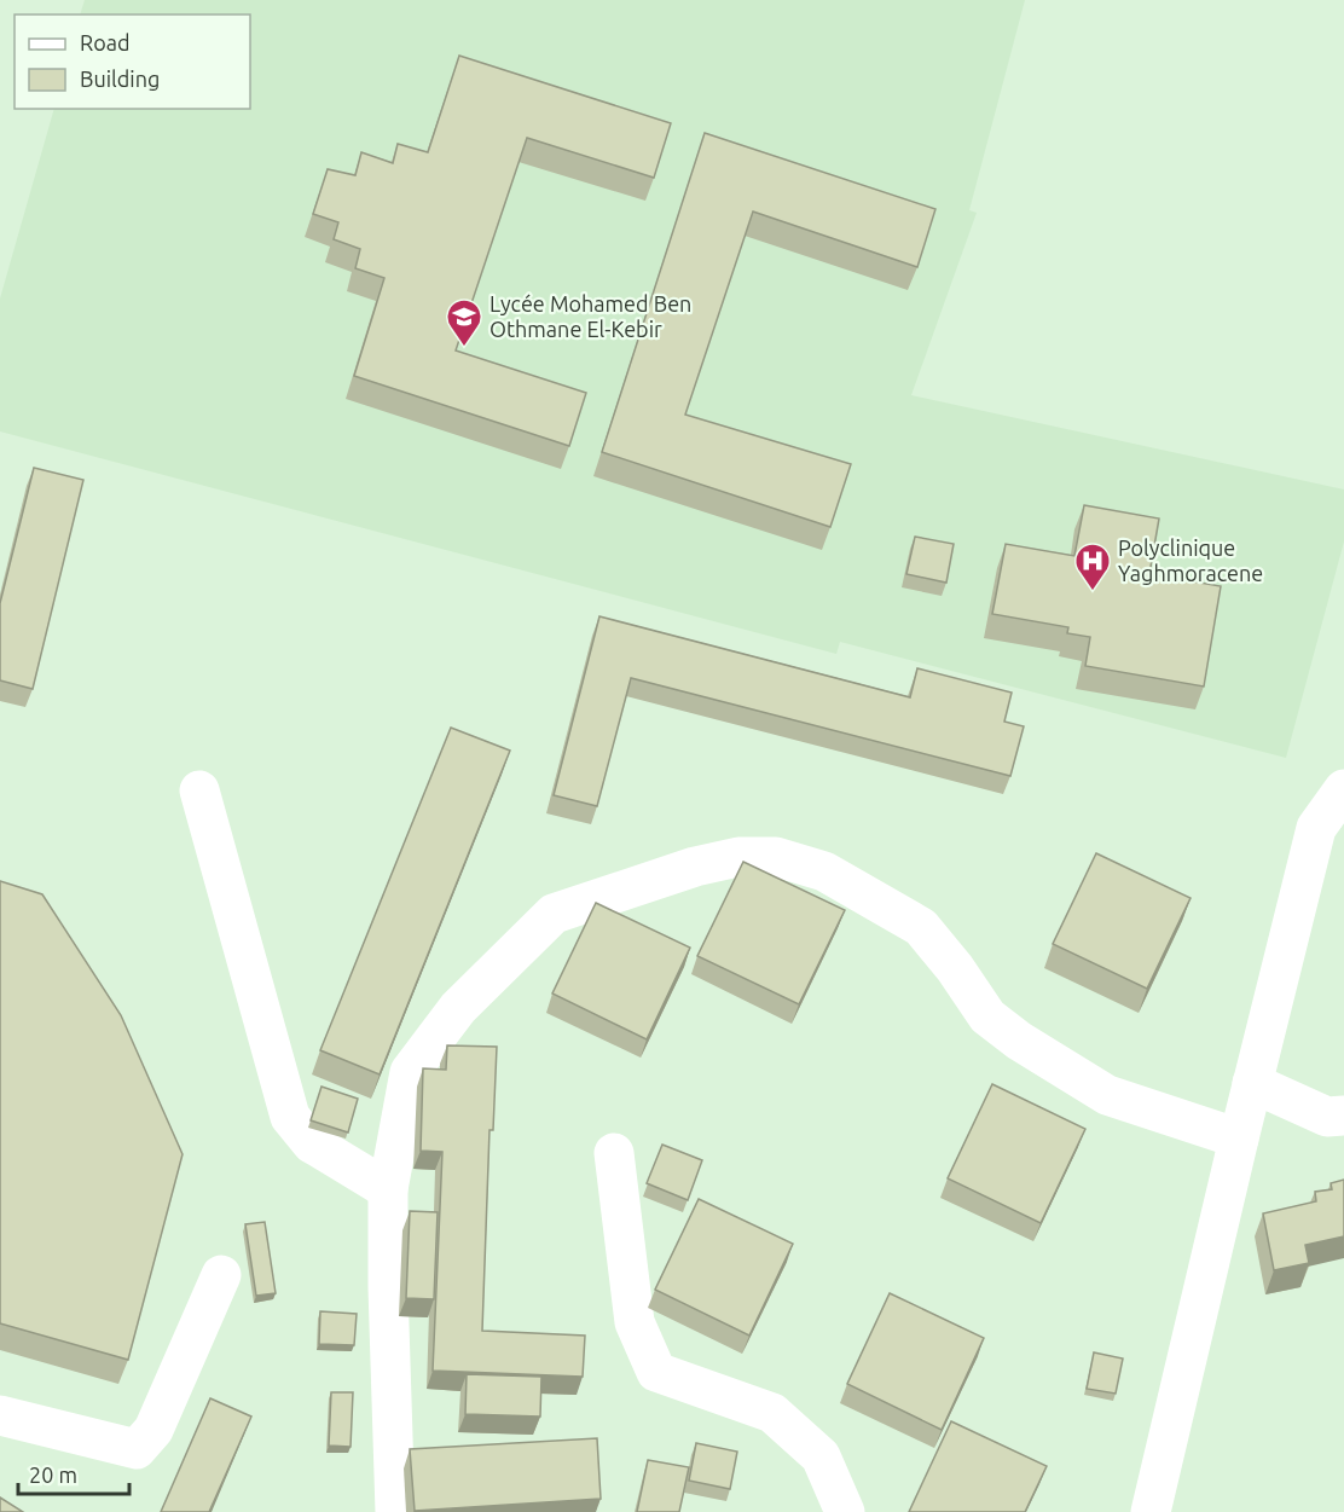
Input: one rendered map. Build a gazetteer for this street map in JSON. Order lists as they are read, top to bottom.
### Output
{
  "places": {
    "school or university": ["Lycée Mohamed Ben Othmane El-Kebir"],
    "hospital": ["Polyclinique Yaghmoracene"]
  },
  "legend": ["Road", "Building"],
  "scale_bar": "20 m"
}
